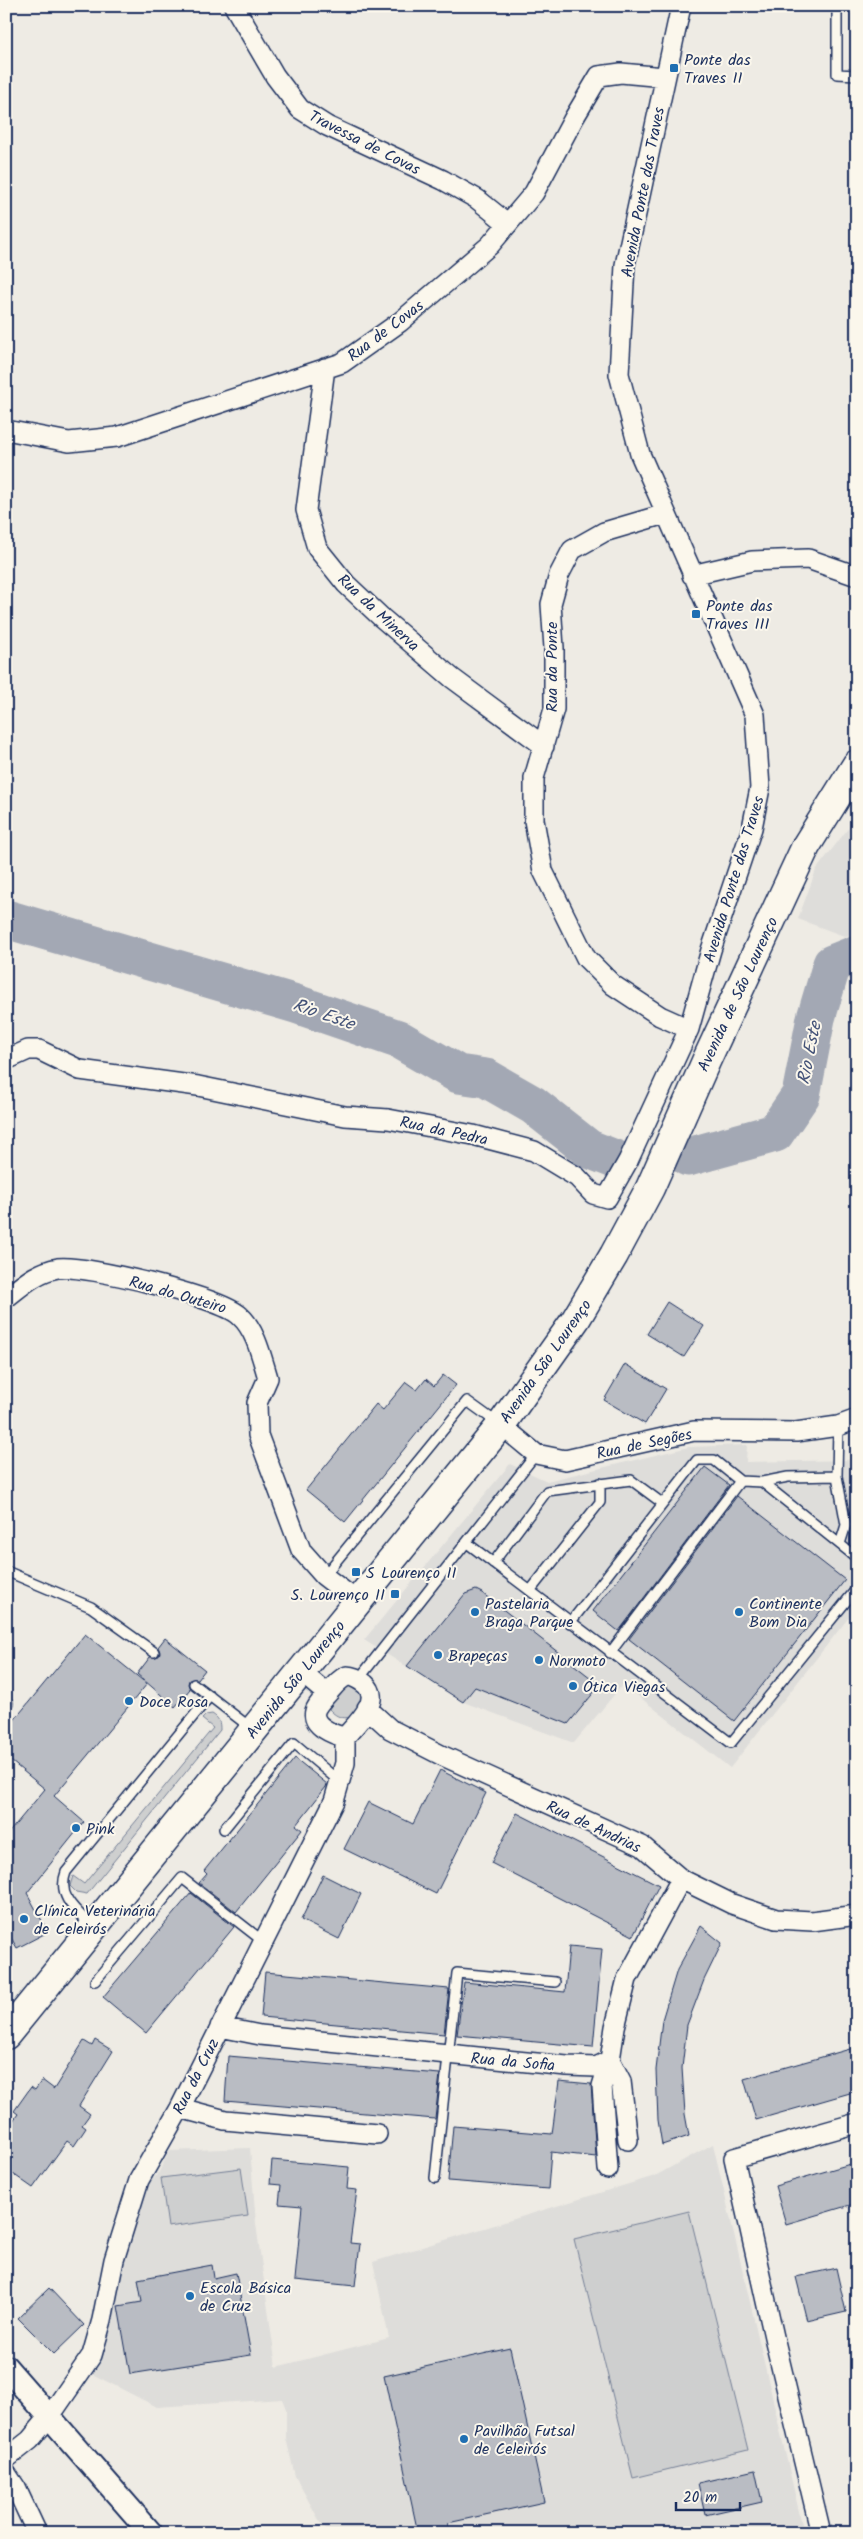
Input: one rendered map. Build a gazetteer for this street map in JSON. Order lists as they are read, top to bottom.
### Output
{
  "streets": {
    "main road": ["Avenida de São Lourenço", "Avenida São Lourenço"],
    "street": [
      "Travessa de Covas",
      "Avenida Ponte das Traves",
      "Rua de Covas",
      "Rua da Minerva",
      "Rua da Ponte",
      "Rua da Pedra",
      "Rua do Outeiro",
      "Rua de Segões",
      "Rua de Andrias",
      "Rua da Sofia",
      "Rua da Cruz"
    ]
  },
  "crossings": [
    ["Travessa de Covas", "Rua de Covas"],
    ["Avenida Ponte das Traves", "Rua de Covas"],
    ["Avenida Ponte das Traves", "Rua da Ponte"],
    ["Avenida Ponte das Traves", "Rua da Pedra"],
    ["Rua de Covas", "Rua da Minerva"],
    ["Rua da Minerva", "Rua da Ponte"],
    ["Rua da Ponte", "Rua da Pedra"],
    ["Avenida de São Lourenço", "Avenida São Lourenço"],
    ["Rua do Outeiro", "Avenida São Lourenço"],
    ["Avenida São Lourenço", "Rua de Segões"],
    ["Rua de Andrias", "Rua da Cruz"],
    ["Rua da Sofia", "Rua da Cruz"]
  ],
  "water": ["Rio Este"],
  "places": {
    "transit": [
      "Ponte das Traves II",
      "Ponte das Traves III",
      "S Lourenço II",
      "S. Lourenço II"
    ],
    "other": [
      "Pastelaria Braga Parque",
      "Continente Bom Dia",
      "Brapeças",
      "Normoto",
      "Ótica Viegas",
      "Doce Rosa",
      "Pink",
      "Clínica Veterinária de Celeirós",
      "Escola Básica de Cruz",
      "Pavilhão Futsal de Celeirós"
    ]
  },
  "scale_bar": "20 m"
}
